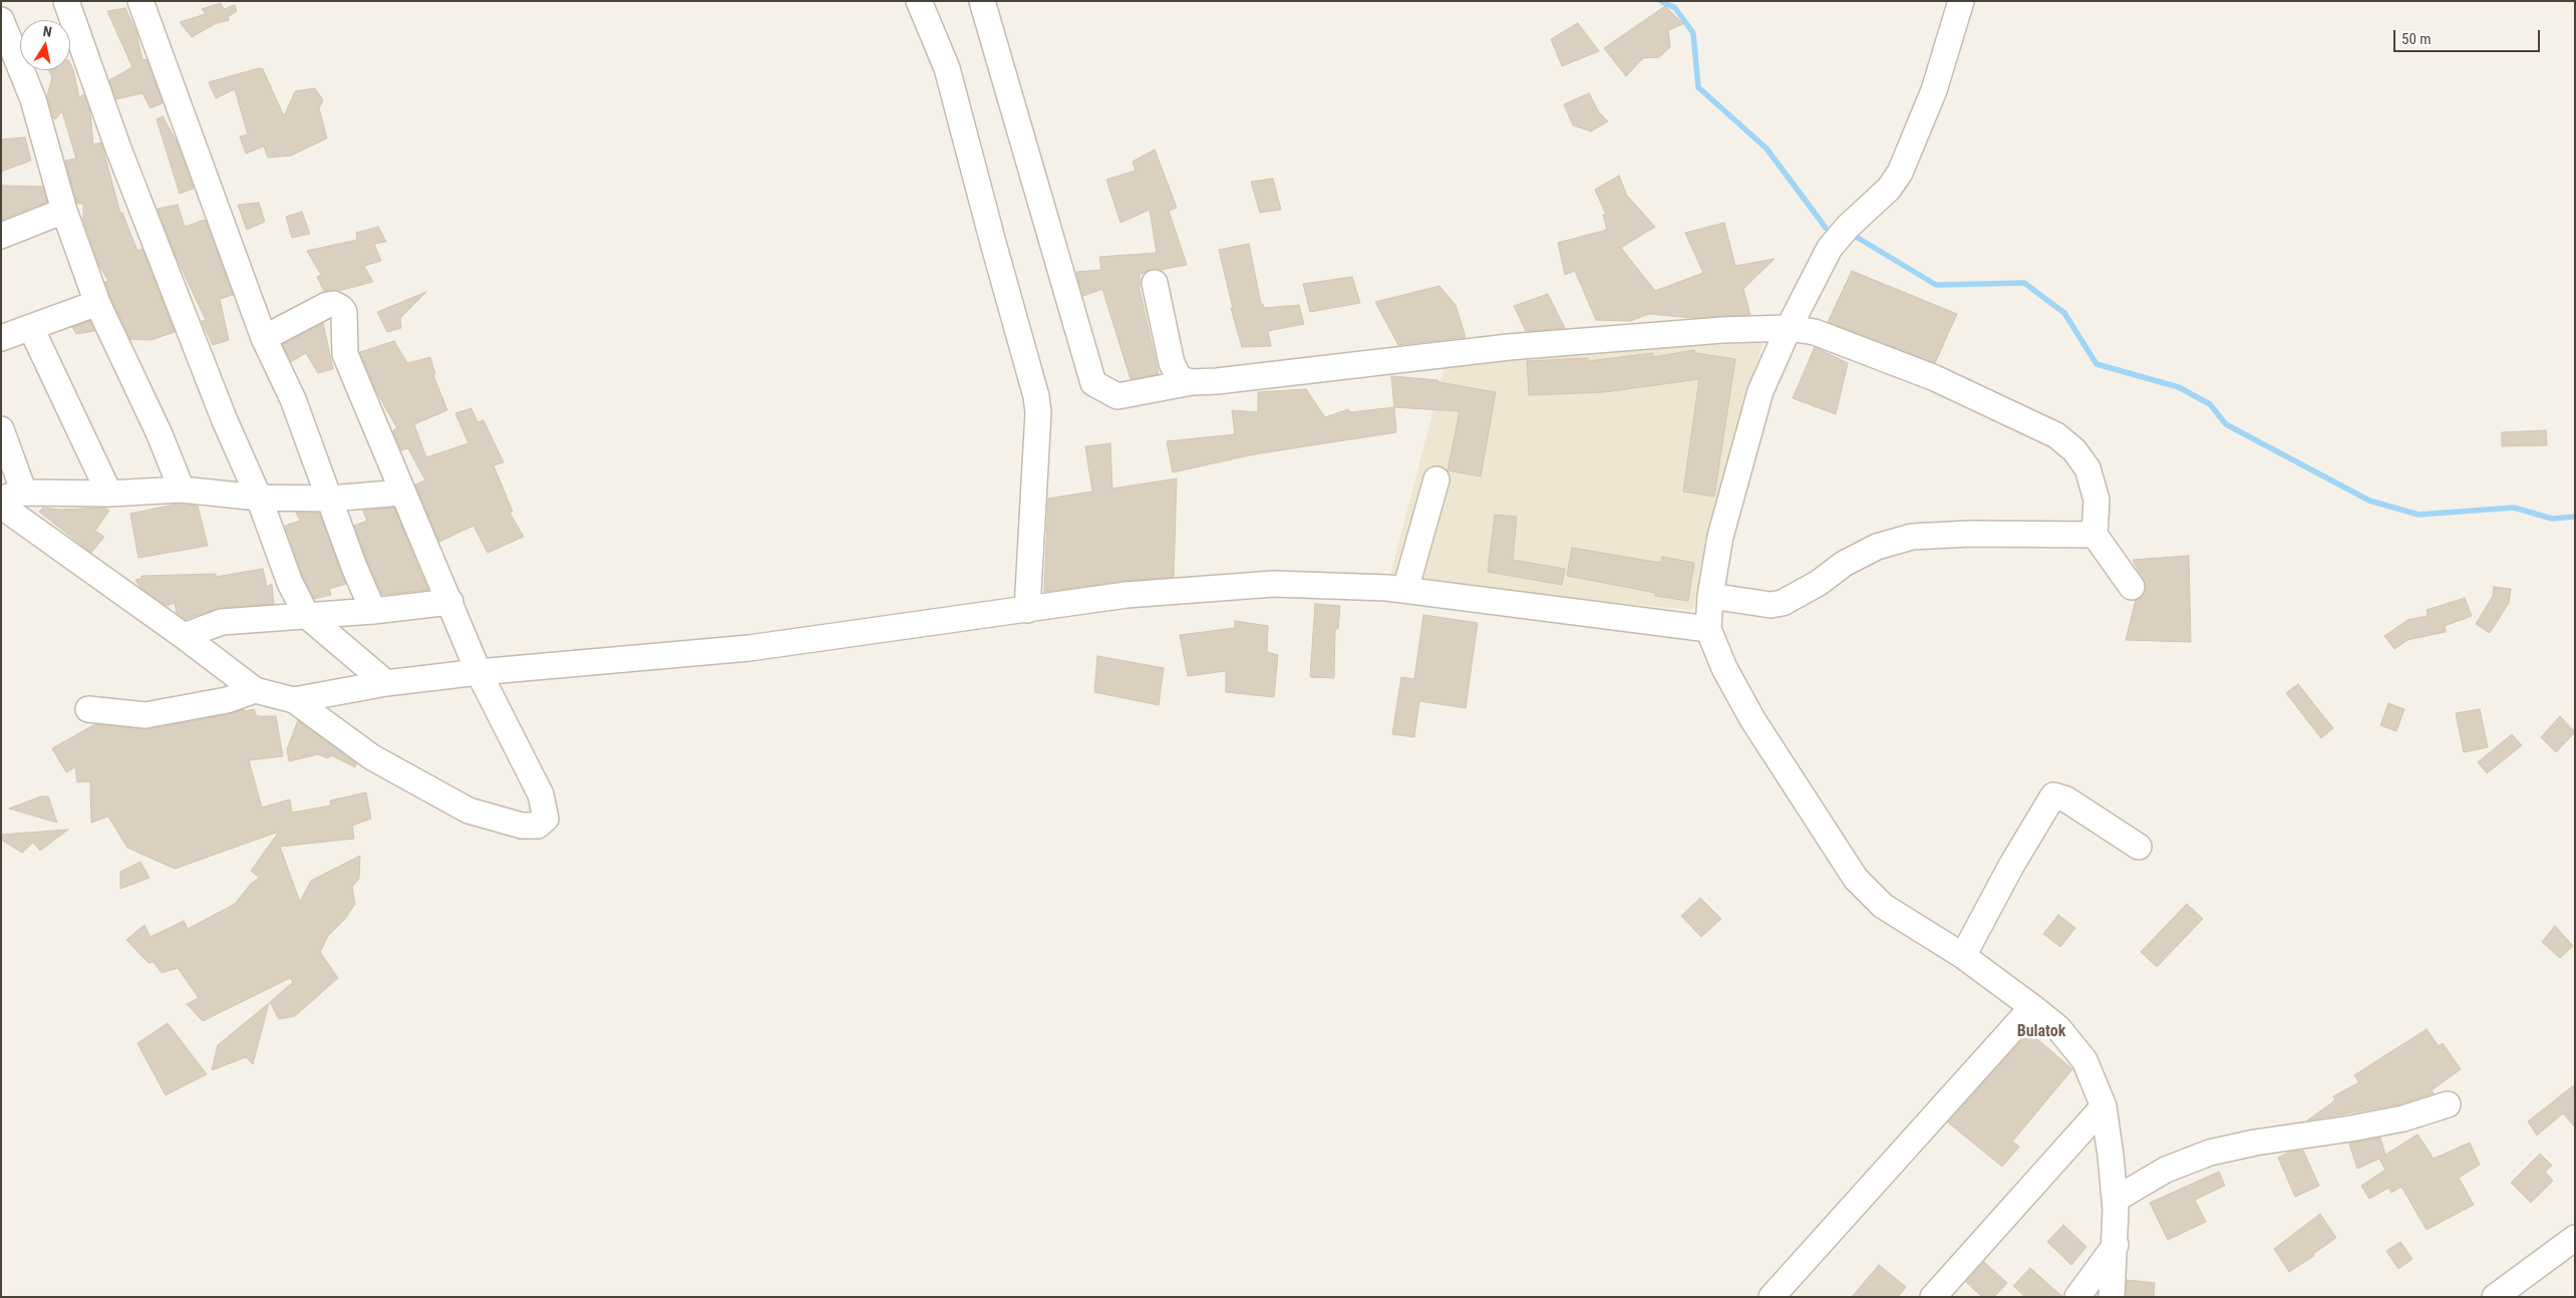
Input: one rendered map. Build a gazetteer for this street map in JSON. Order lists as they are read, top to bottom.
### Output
{
  "districts": ["Bulatok"],
  "scale_bar": "50 m",
  "north": "top"
}
